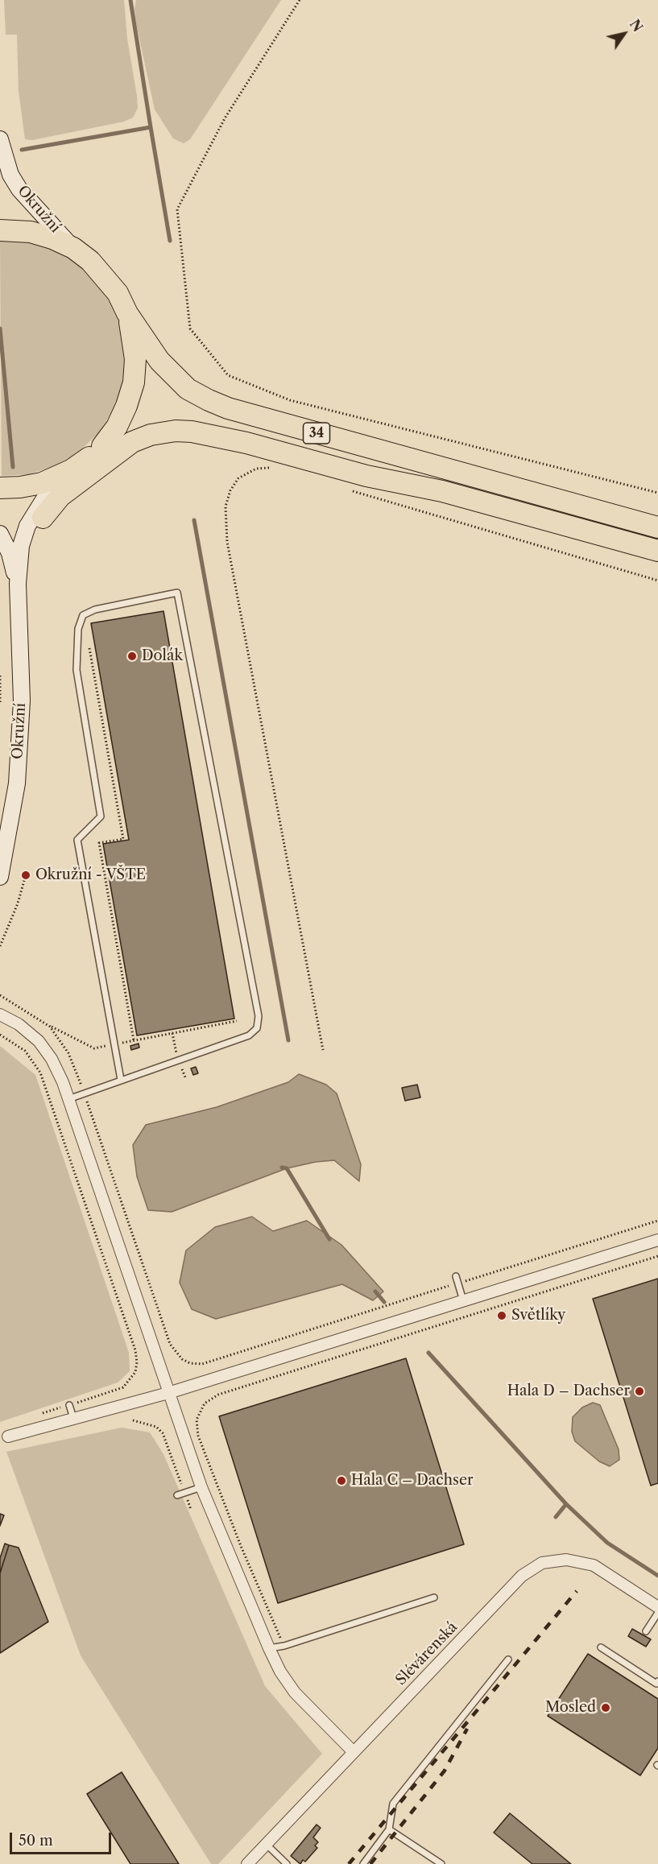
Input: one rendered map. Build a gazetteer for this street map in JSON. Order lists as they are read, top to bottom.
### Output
{
  "streets": {
    "highway": ["34"],
    "main road": ["Okružní"],
    "street": ["Slévárenská"]
  },
  "crossings": [
    ["Okružní", "34"]
  ],
  "places": [
    "Dolák",
    "Okružní - VŠTE",
    "Světlíky",
    "Hala D – Dachser",
    "Hala C – Dachser",
    "Mosled"
  ],
  "scale_bar": "50 m",
  "north": "top right"
}
